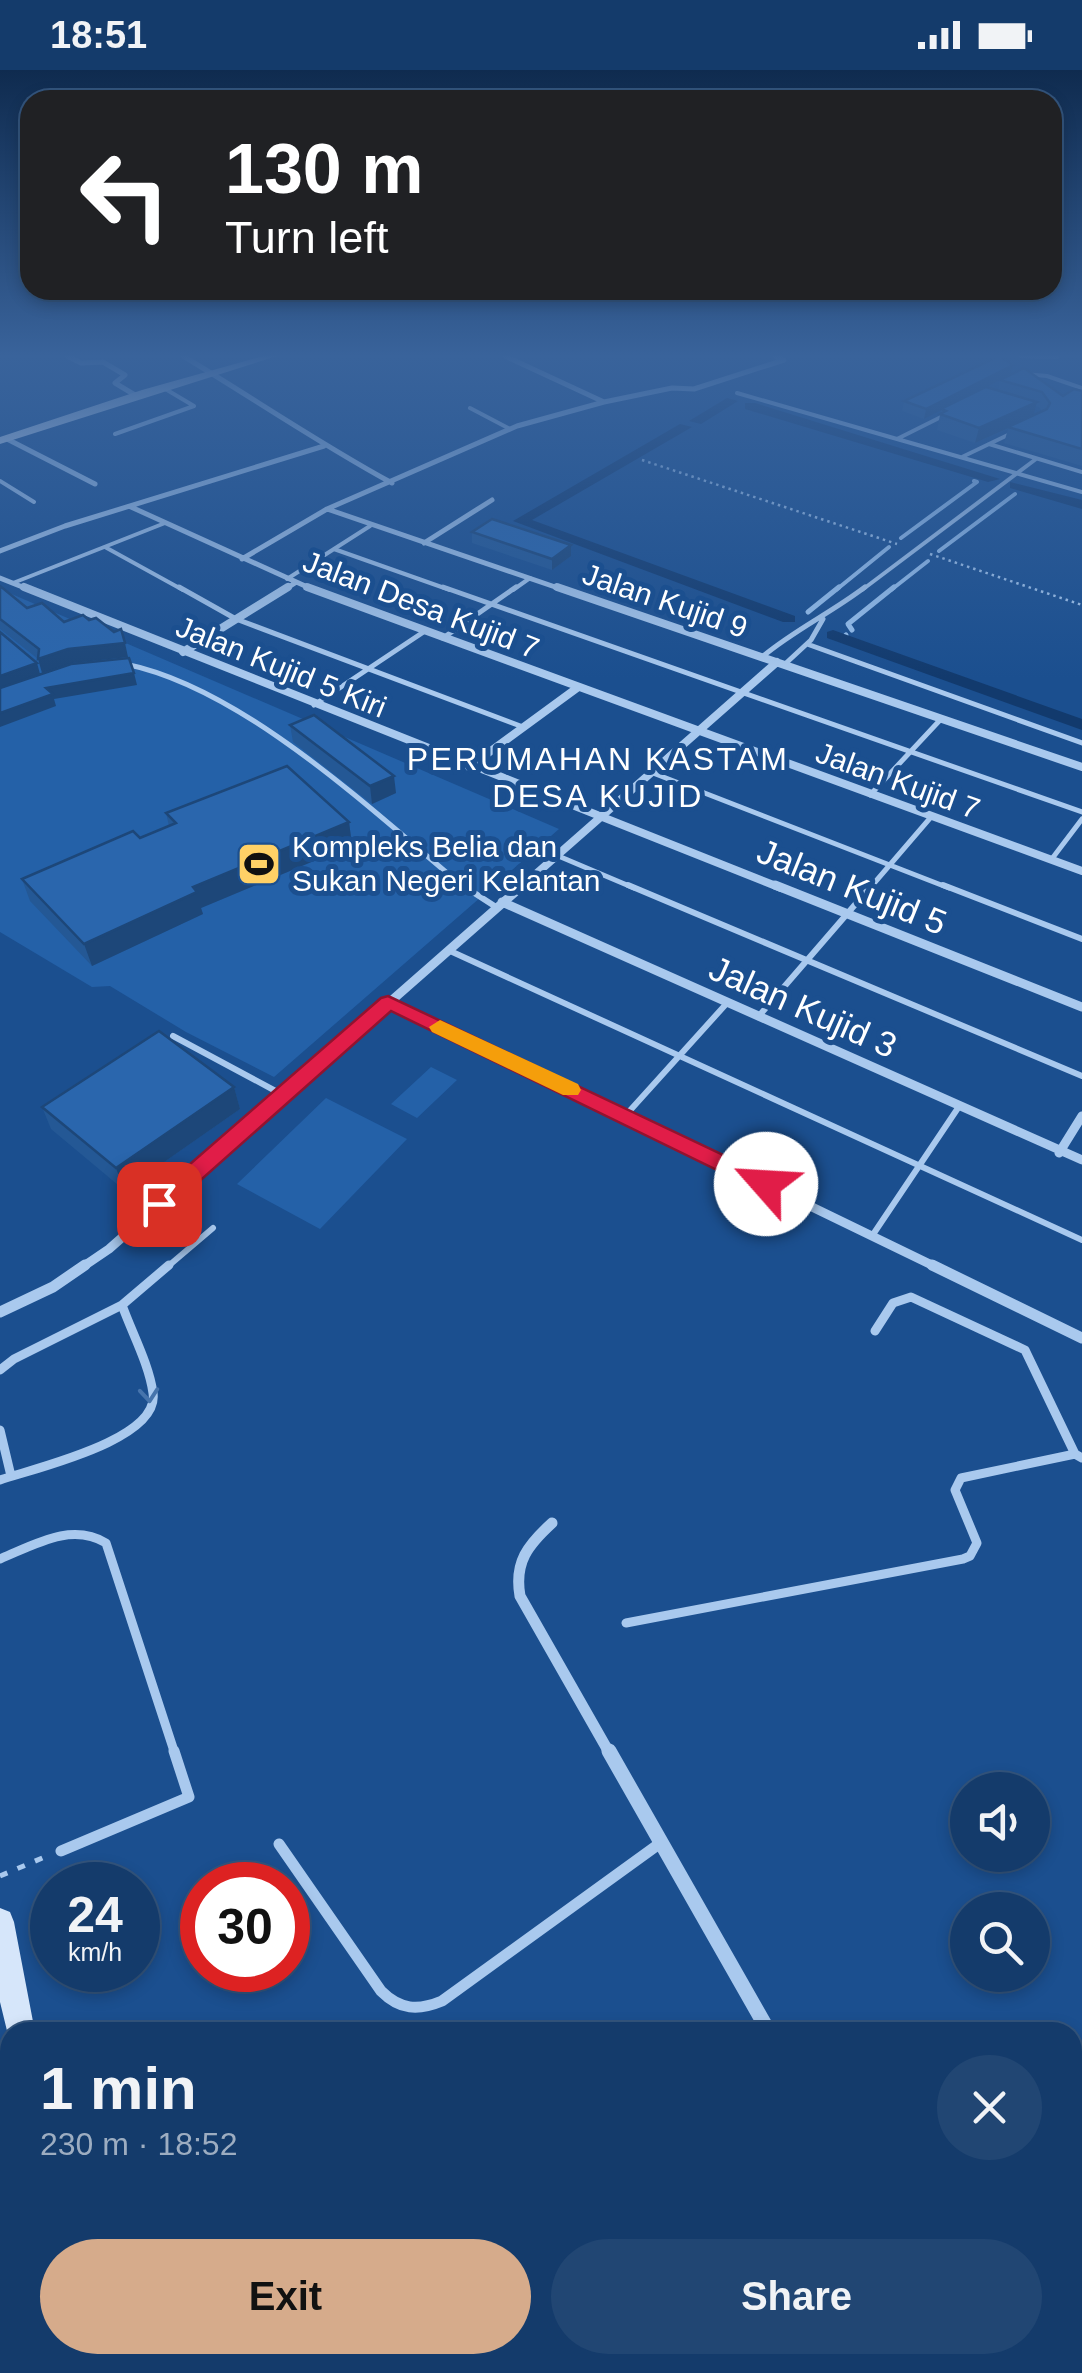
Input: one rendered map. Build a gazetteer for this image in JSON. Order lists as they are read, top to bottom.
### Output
{
  "streets": {
    "street": [
      "Jalan Kujid 9",
      "Jalan Desa Kujid 7",
      "Jalan Kujid 5 Kiri",
      "Jalan Kujid 7",
      "Jalan Kujid 5",
      "Jalan Kujid 3"
    ]
  },
  "crossings": [
    ["Jalan Desa Kujid 7", "Jalan Kujid 7"],
    ["Jalan Kujid 5 Kiri", "Jalan Kujid 5"]
  ],
  "districts": ["PERUMAHAN KASTAM DESA KUJID"],
  "places": {
    "sports": ["Kompleks Belia dan Sukan Negeri Kelantan"]
  },
  "page": {
    "status": "18:51",
    "turn": ["130 m", "Turn left"],
    "speed": "24 km/h",
    "limit": "30",
    "heading": ["1 min", "230 m · 18:52"],
    "buttons": ["Exit", "Share"]
  }
}
